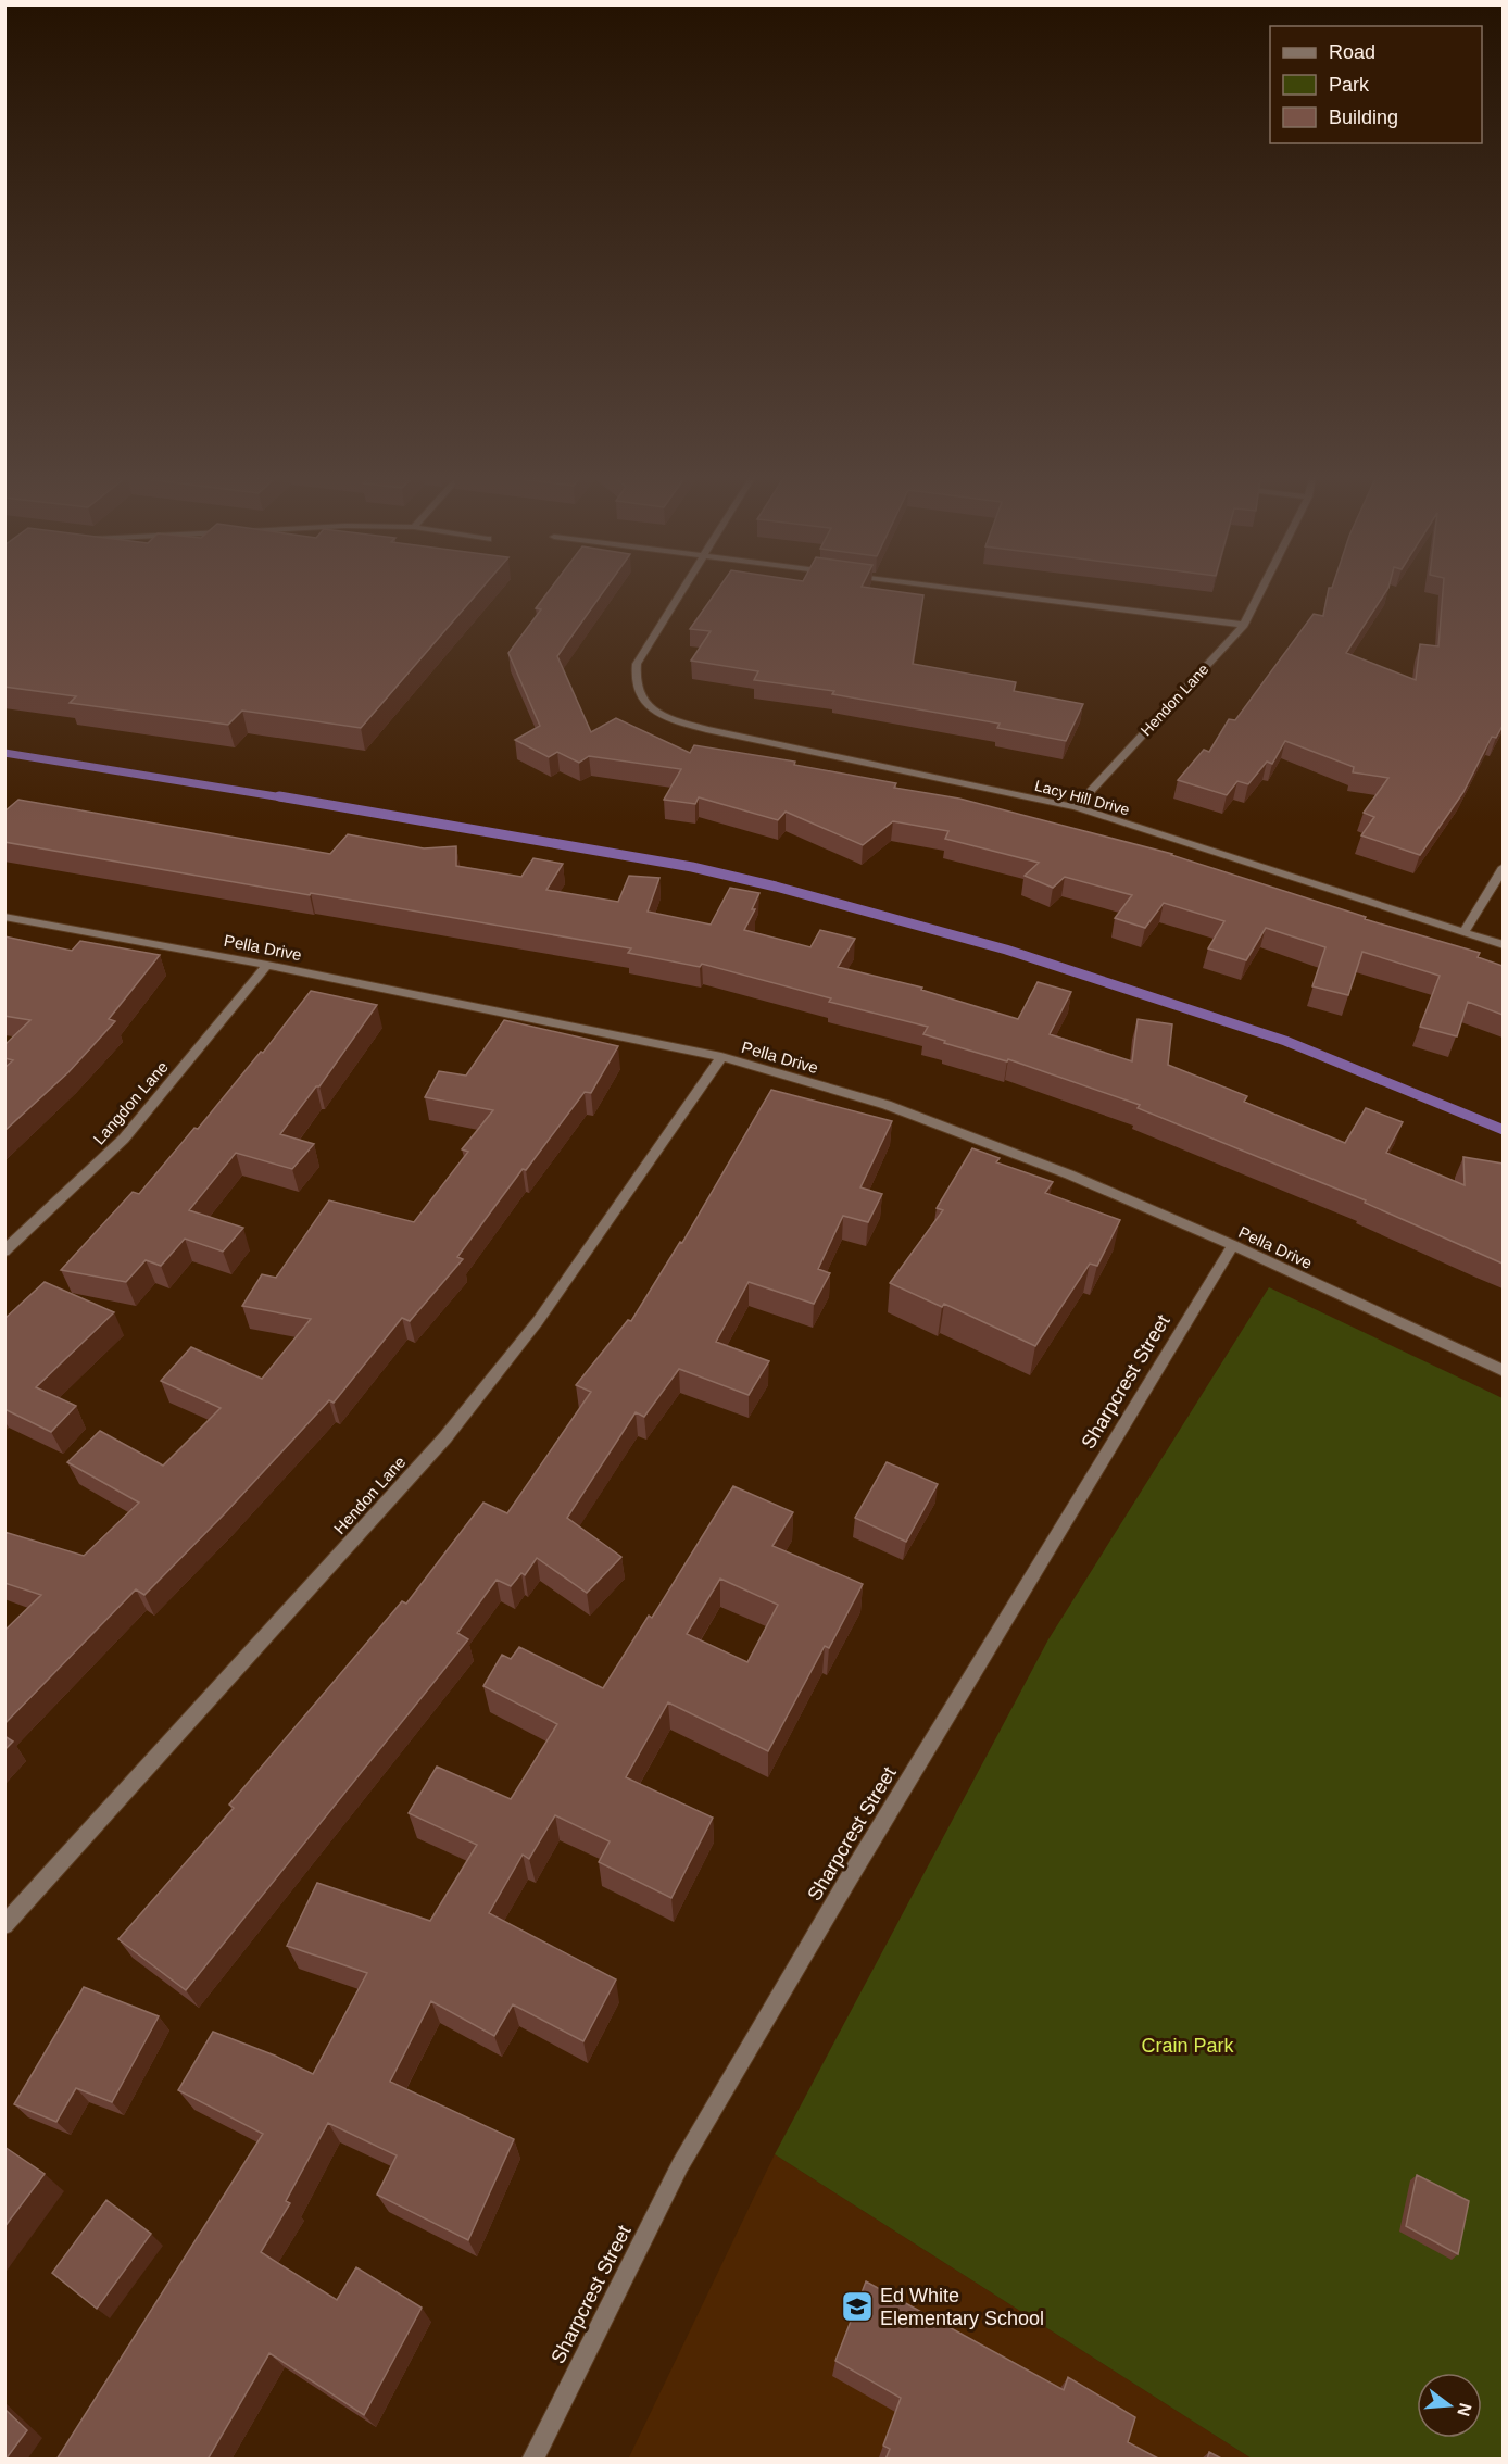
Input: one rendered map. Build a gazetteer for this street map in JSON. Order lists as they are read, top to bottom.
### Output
{
  "streets": {
    "street": [
      "Hendon Lane",
      "Lacy Hill Drive",
      "Pella Drive",
      "Langdon Lane",
      "Sharpcrest Street"
    ]
  },
  "crossings": [
    ["Hendon Lane", "Lacy Hill Drive"],
    ["Hendon Lane", "Pella Drive"],
    ["Pella Drive", "Langdon Lane"],
    ["Pella Drive", "Sharpcrest Street"]
  ],
  "parks": ["Crain Park"],
  "places": {
    "school or university": ["Ed White Elementary School"]
  },
  "legend": ["Road", "Park", "Building"],
  "north": "right"
}
